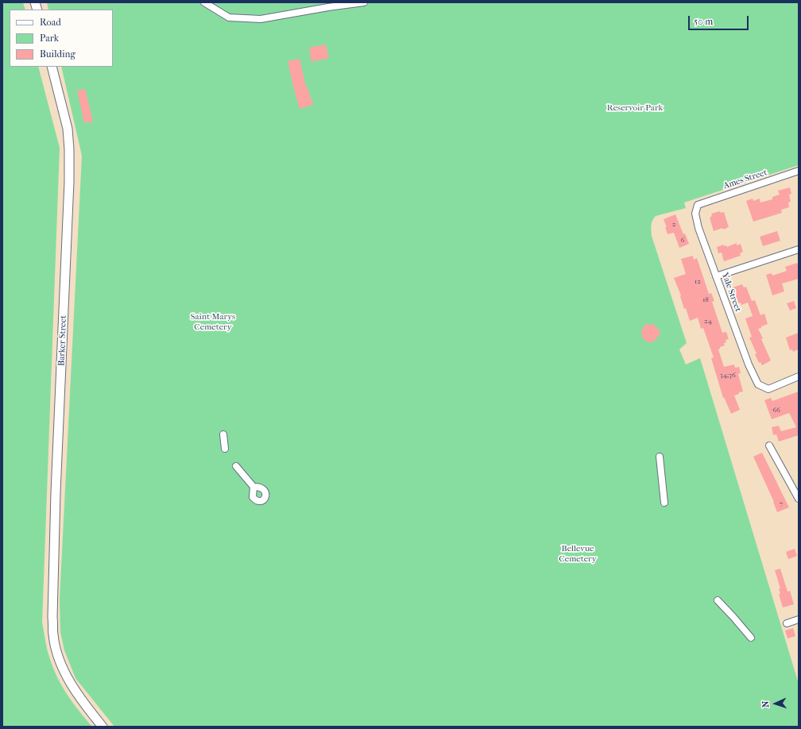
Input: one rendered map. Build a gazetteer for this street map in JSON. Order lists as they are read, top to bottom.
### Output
{
  "streets": {
    "main road": ["Barker Street"],
    "street": ["Ames Street", "Yale Street"]
  },
  "crossings": [
    ["Ames Street", "Yale Street"]
  ],
  "parks": ["Reservoir Park", "Saint Marys Cemetery", "Bellevue Cemetery"],
  "house_numbers": [
    "2",
    "6",
    "12",
    "18",
    "24",
    "34;36",
    "66",
    "7"
  ],
  "legend": ["Road", "Park", "Building"],
  "scale_bar": "50 m",
  "north": "left"
}
